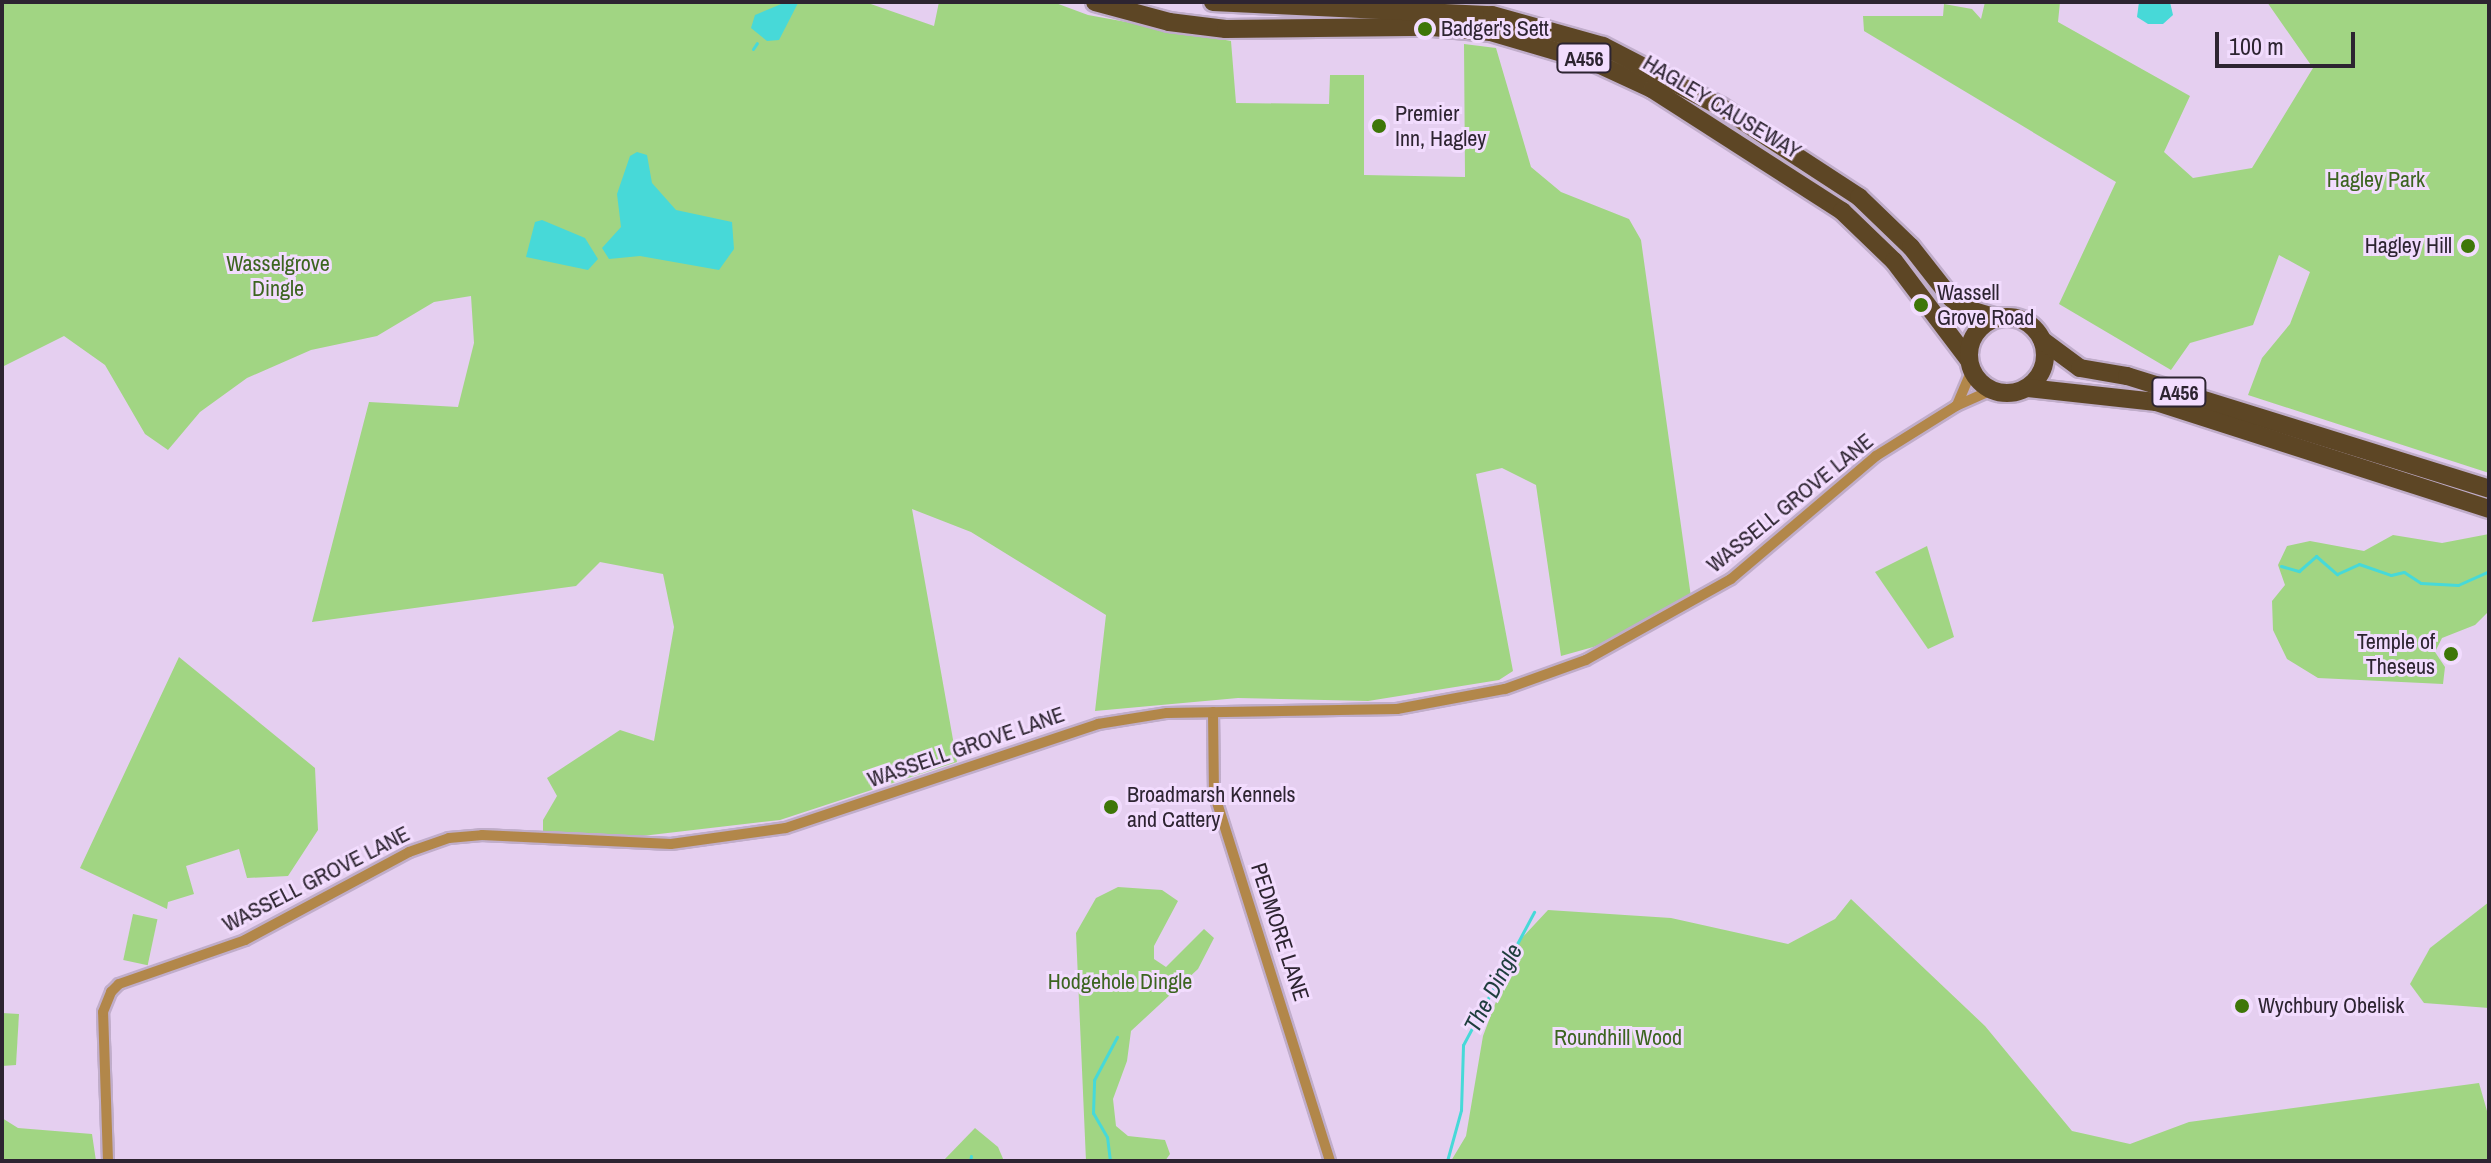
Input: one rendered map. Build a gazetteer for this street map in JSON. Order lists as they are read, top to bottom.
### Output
{
  "streets": {
    "highway": ["A456", "HAGLEY CAUSEWAY"],
    "street": ["WASSELL GROVE LANE", "PEDMORE LANE"]
  },
  "crossings": [
    ["A456", "HAGLEY CAUSEWAY"],
    ["A456", "WASSELL GROVE LANE"],
    ["HAGLEY CAUSEWAY", "WASSELL GROVE LANE"],
    ["WASSELL GROVE LANE", "PEDMORE LANE"]
  ],
  "water": ["The Dingle"],
  "parks": [
    "Hagley Park",
    "Wasselgrove Dingle",
    "Hodgehole Dingle",
    "Roundhill Wood"
  ],
  "places": [
    "Badger's Sett",
    "Premier Inn, Hagley",
    "Hagley Hill",
    "Wassell Grove Road",
    "Temple of Theseus",
    "Broadmarsh Kennels and Cattery",
    "Wychbury Obelisk"
  ],
  "scale_bar": "100 m"
}
